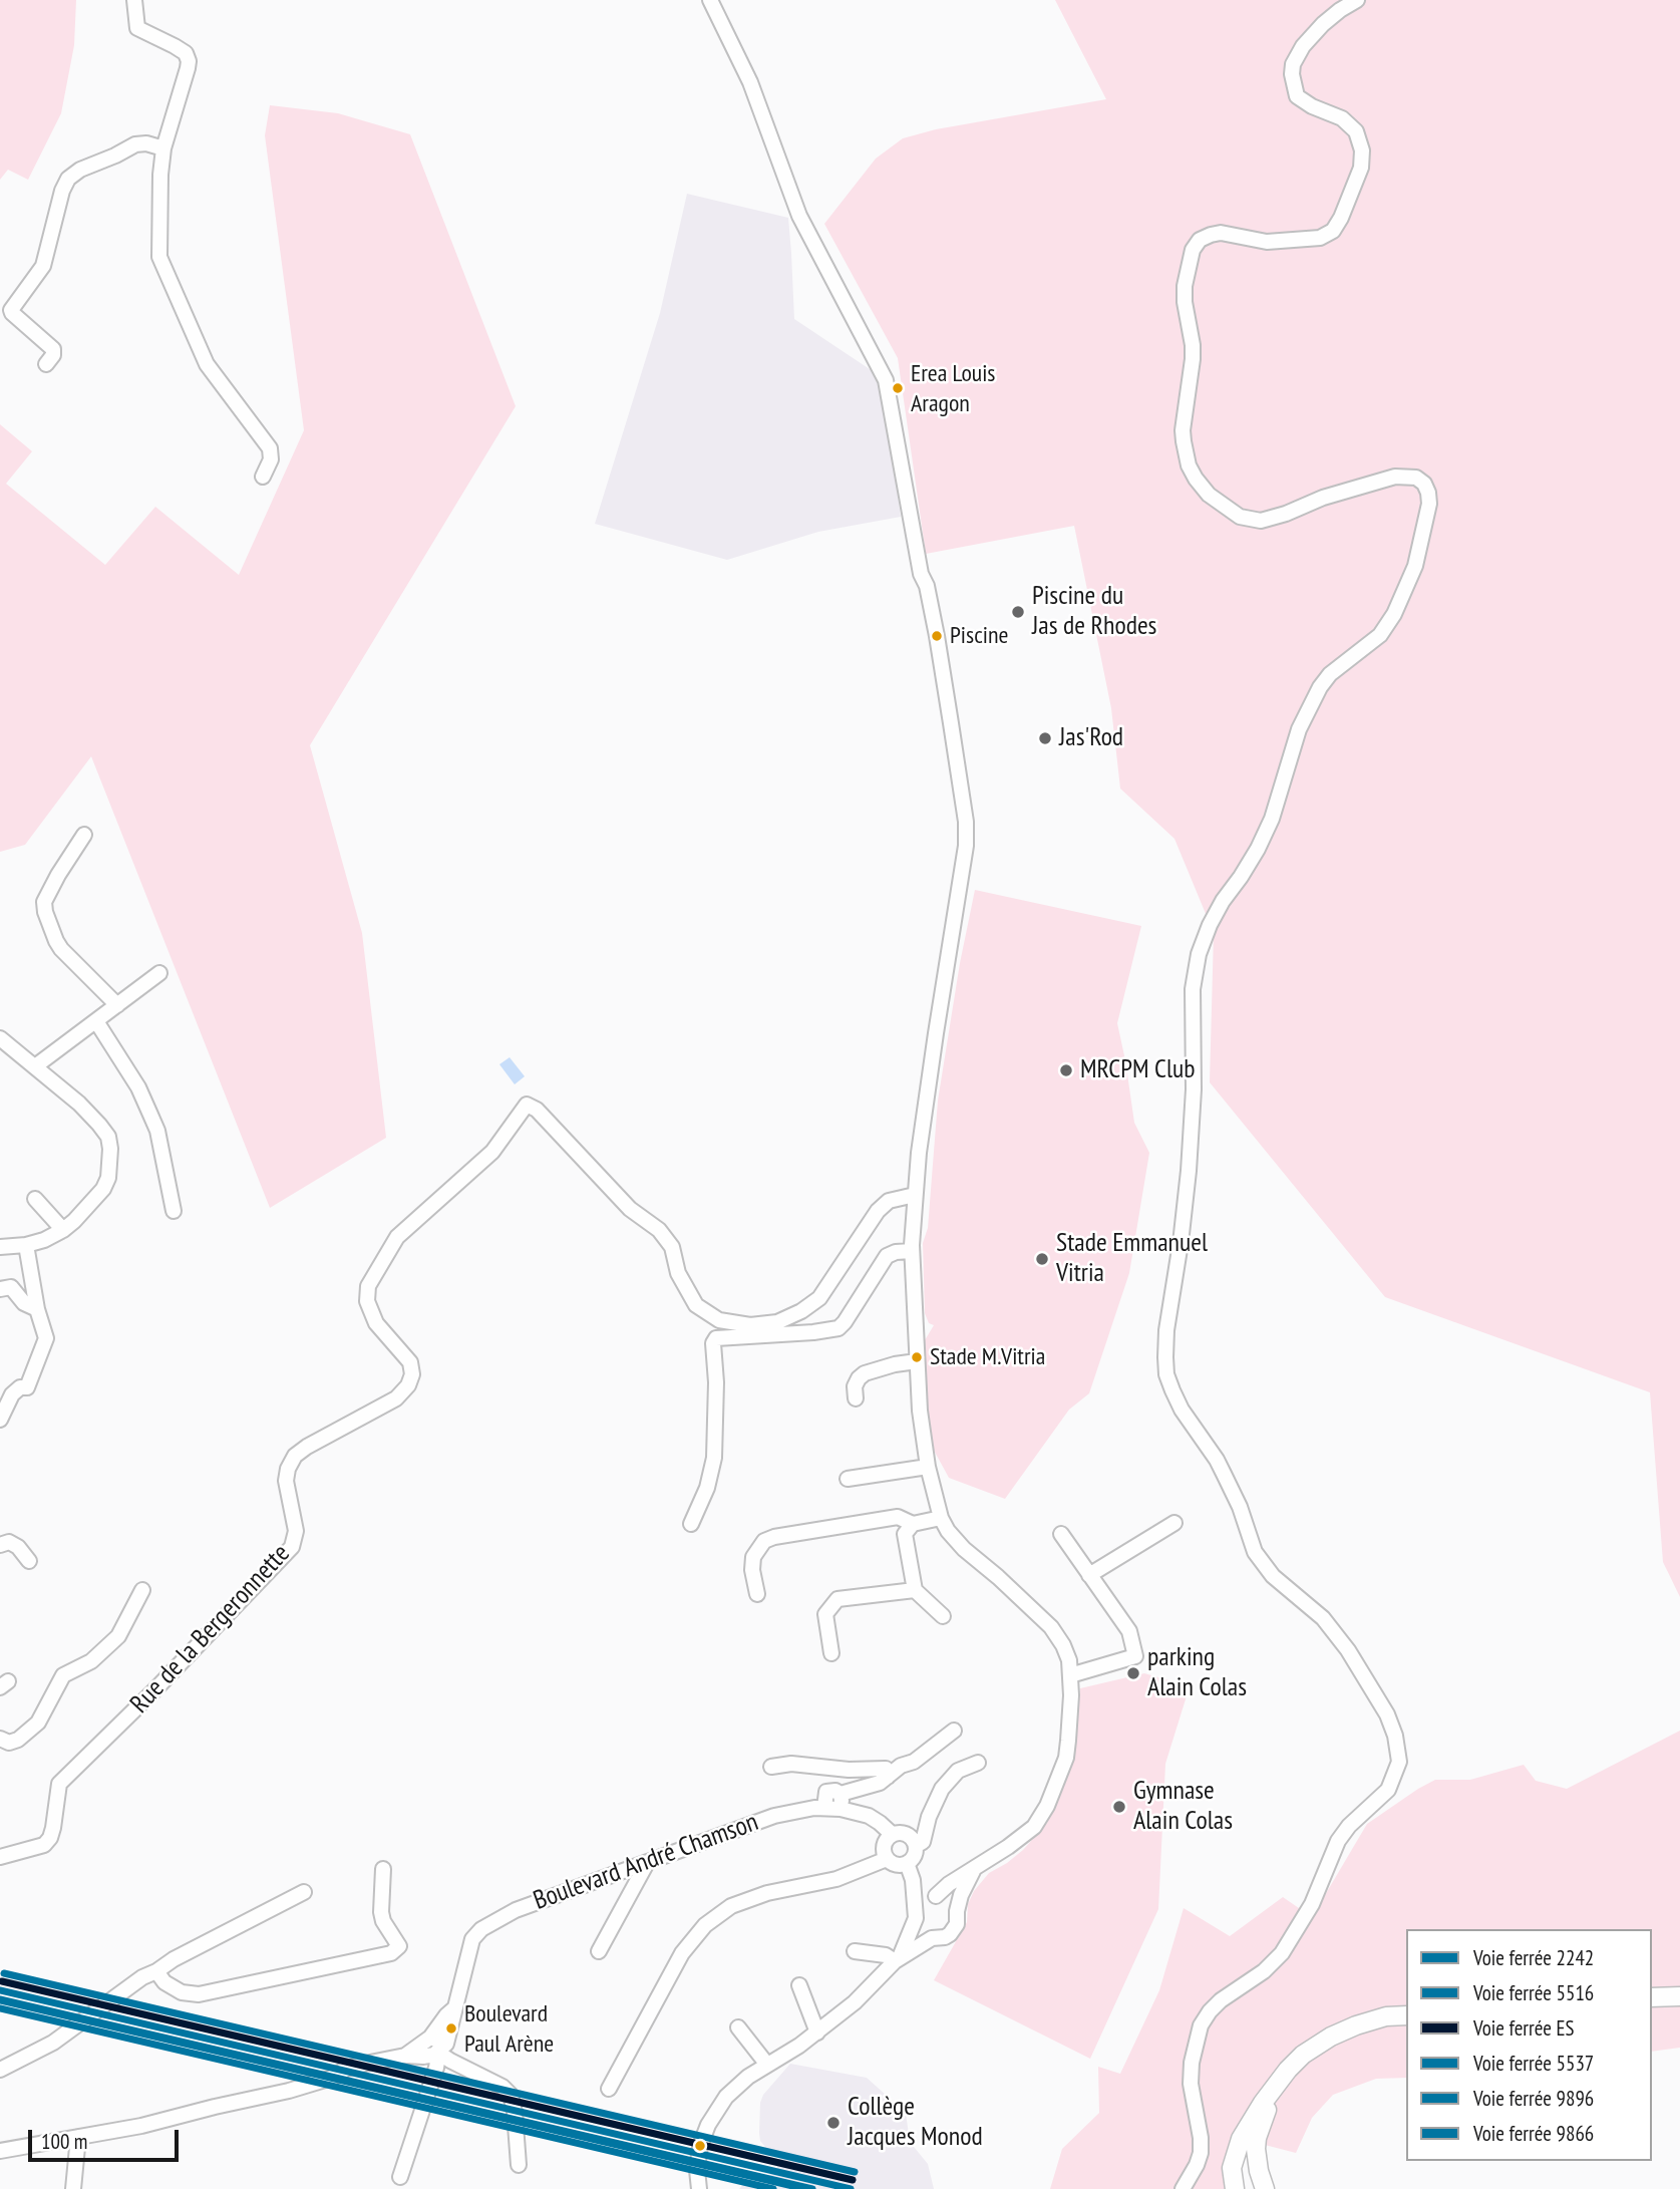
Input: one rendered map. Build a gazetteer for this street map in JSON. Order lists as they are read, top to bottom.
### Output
{
  "streets": {
    "street": ["Rue de la Bergeronnette", "Boulevard André Chamson"]
  },
  "places": [
    "Erea Louis Aragon",
    "Piscine du Jas de Rhodes",
    "Piscine",
    "Jas'Rod",
    "MRCPM Club",
    "Stade Emmanuel Vitria",
    "Stade M.Vitria",
    "parking Alain Colas",
    "Gymnase Alain Colas",
    "Boulevard Paul Arène",
    "Collège Jacques Monod"
  ],
  "lines": [
    "rail line 9866",
    "rail line ES",
    "rail line 2242",
    "rail line 5516",
    "rail line 5537",
    "rail line 9896"
  ],
  "legend": [
    "Voie ferrée 2242",
    "Voie ferrée 5516",
    "Voie ferrée ES",
    "Voie ferrée 5537",
    "Voie ferrée 9896",
    "Voie ferrée 9866"
  ],
  "scale_bar": "100 m"
}
